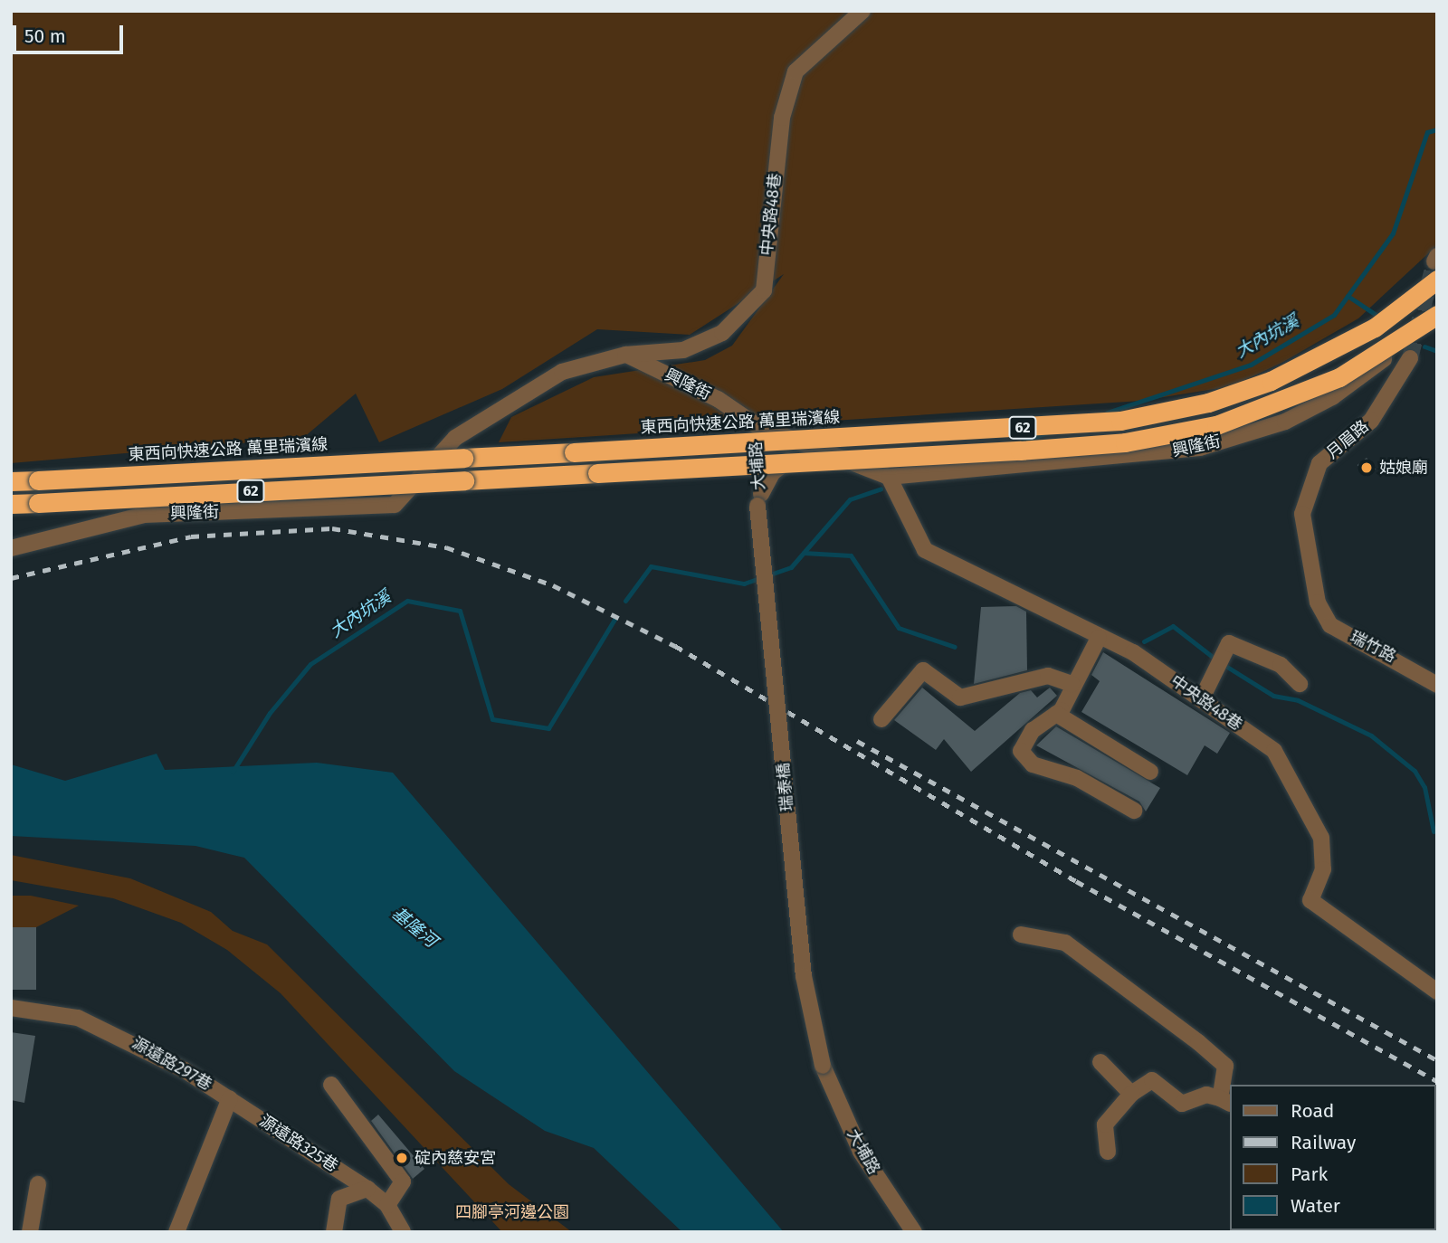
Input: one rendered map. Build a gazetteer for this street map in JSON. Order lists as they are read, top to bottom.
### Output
{
  "streets": {
    "highway": ["東西向快速公路 萬里瑞濱線", "62"],
    "street": [
      "中央路48巷",
      "興隆街",
      "月眉路",
      "大埔路",
      "瑞竹路",
      "瑞泰橋",
      "源遠路297巷",
      "源遠路325巷"
    ]
  },
  "crossings": [
    ["中央路48巷", "興隆街"],
    ["興隆街", "62"],
    ["興隆街", "大埔路"],
    ["月眉路", "瑞竹路"],
    ["大埔路", "瑞泰橋"],
    ["源遠路297巷", "源遠路325巷"]
  ],
  "water": ["大內坑溪", "基隆河"],
  "parks": ["四腳亭河邊公園"],
  "places": ["姑娘廟", "碇內慈安宮"],
  "legend": [
    "Road",
    "Railway",
    "Park",
    "Water"
  ],
  "scale_bar": "50 m"
}
